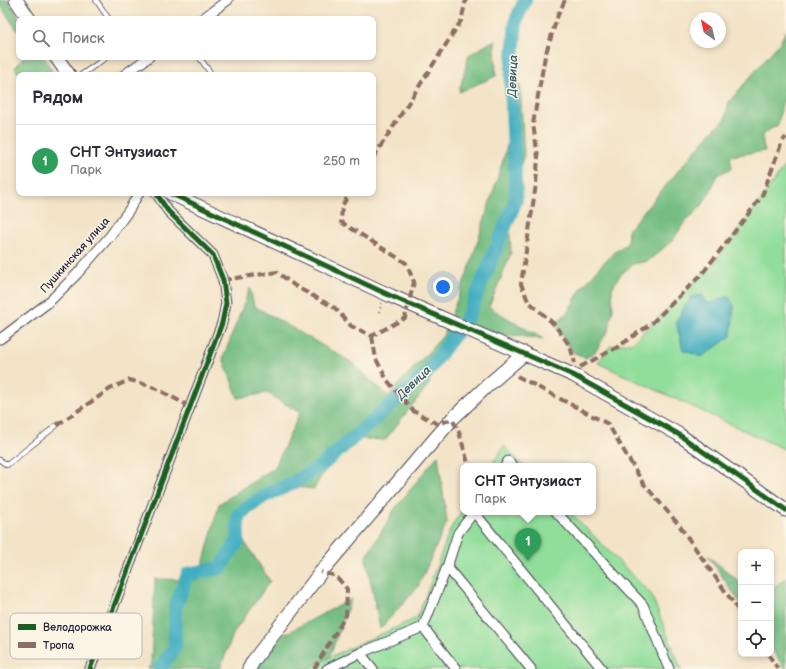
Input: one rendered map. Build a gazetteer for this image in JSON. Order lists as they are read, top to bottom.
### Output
{
  "streets": {
    "street": ["Пушкинская улица"]
  },
  "water": ["Девица"],
  "legend": ["Велодорожка", "Тропа"],
  "north": "top left",
  "page": {
    "search": "Поиск",
    "heading": "Рядом",
    "list": [
      {
        "mark": "1",
        "name": "СНТ Энтузиаст",
        "note": "Парк",
        "value": "250 m"
      }
    ],
    "popup": ["СНТ Энтузиаст", "Парк"],
    "pins": "1",
    "map_buttons": ["+", "−"]
  }
}
